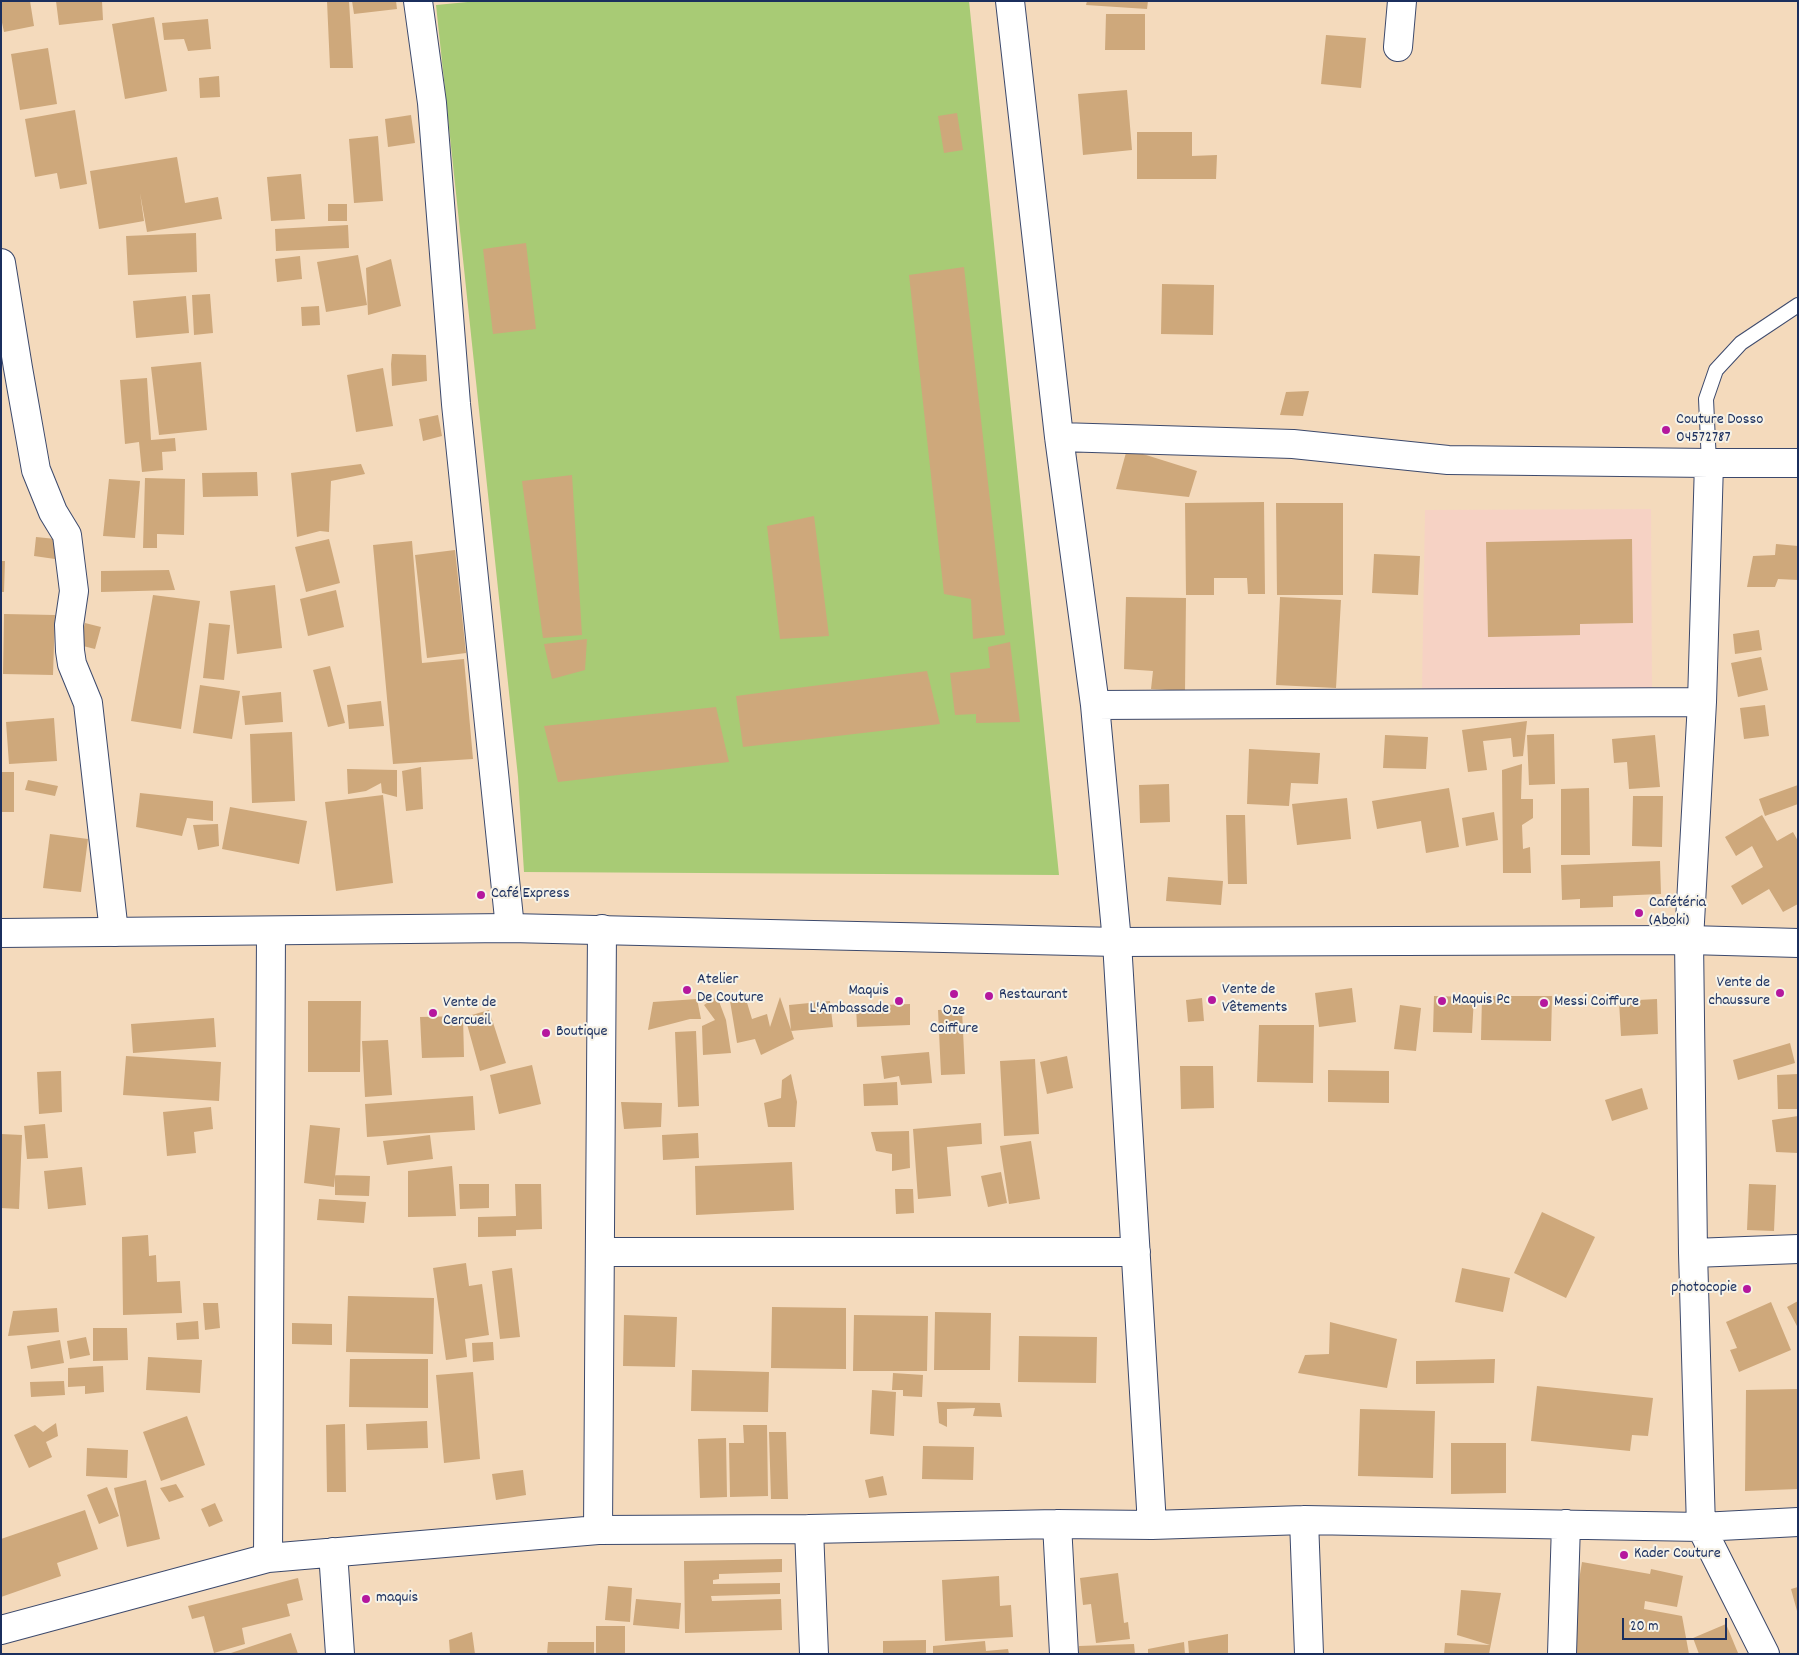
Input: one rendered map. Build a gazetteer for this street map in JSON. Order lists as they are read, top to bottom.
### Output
{
  "places": [
    "Couture Dosso 04572787",
    "Café Express",
    "Cafétéria (Aboki)",
    "Atelier De Couture",
    "Vente de chaussure",
    "Oze Coiffure",
    "Restaurant",
    "Vente de Vêtements",
    "Maquis L'Ambassade",
    "Maquis Pc",
    "Messi Coiffure",
    "Vente de Cercueil",
    "Boutique",
    "photocopie",
    "Kader Couture",
    "maquis"
  ],
  "scale_bar": "20 m"
}
